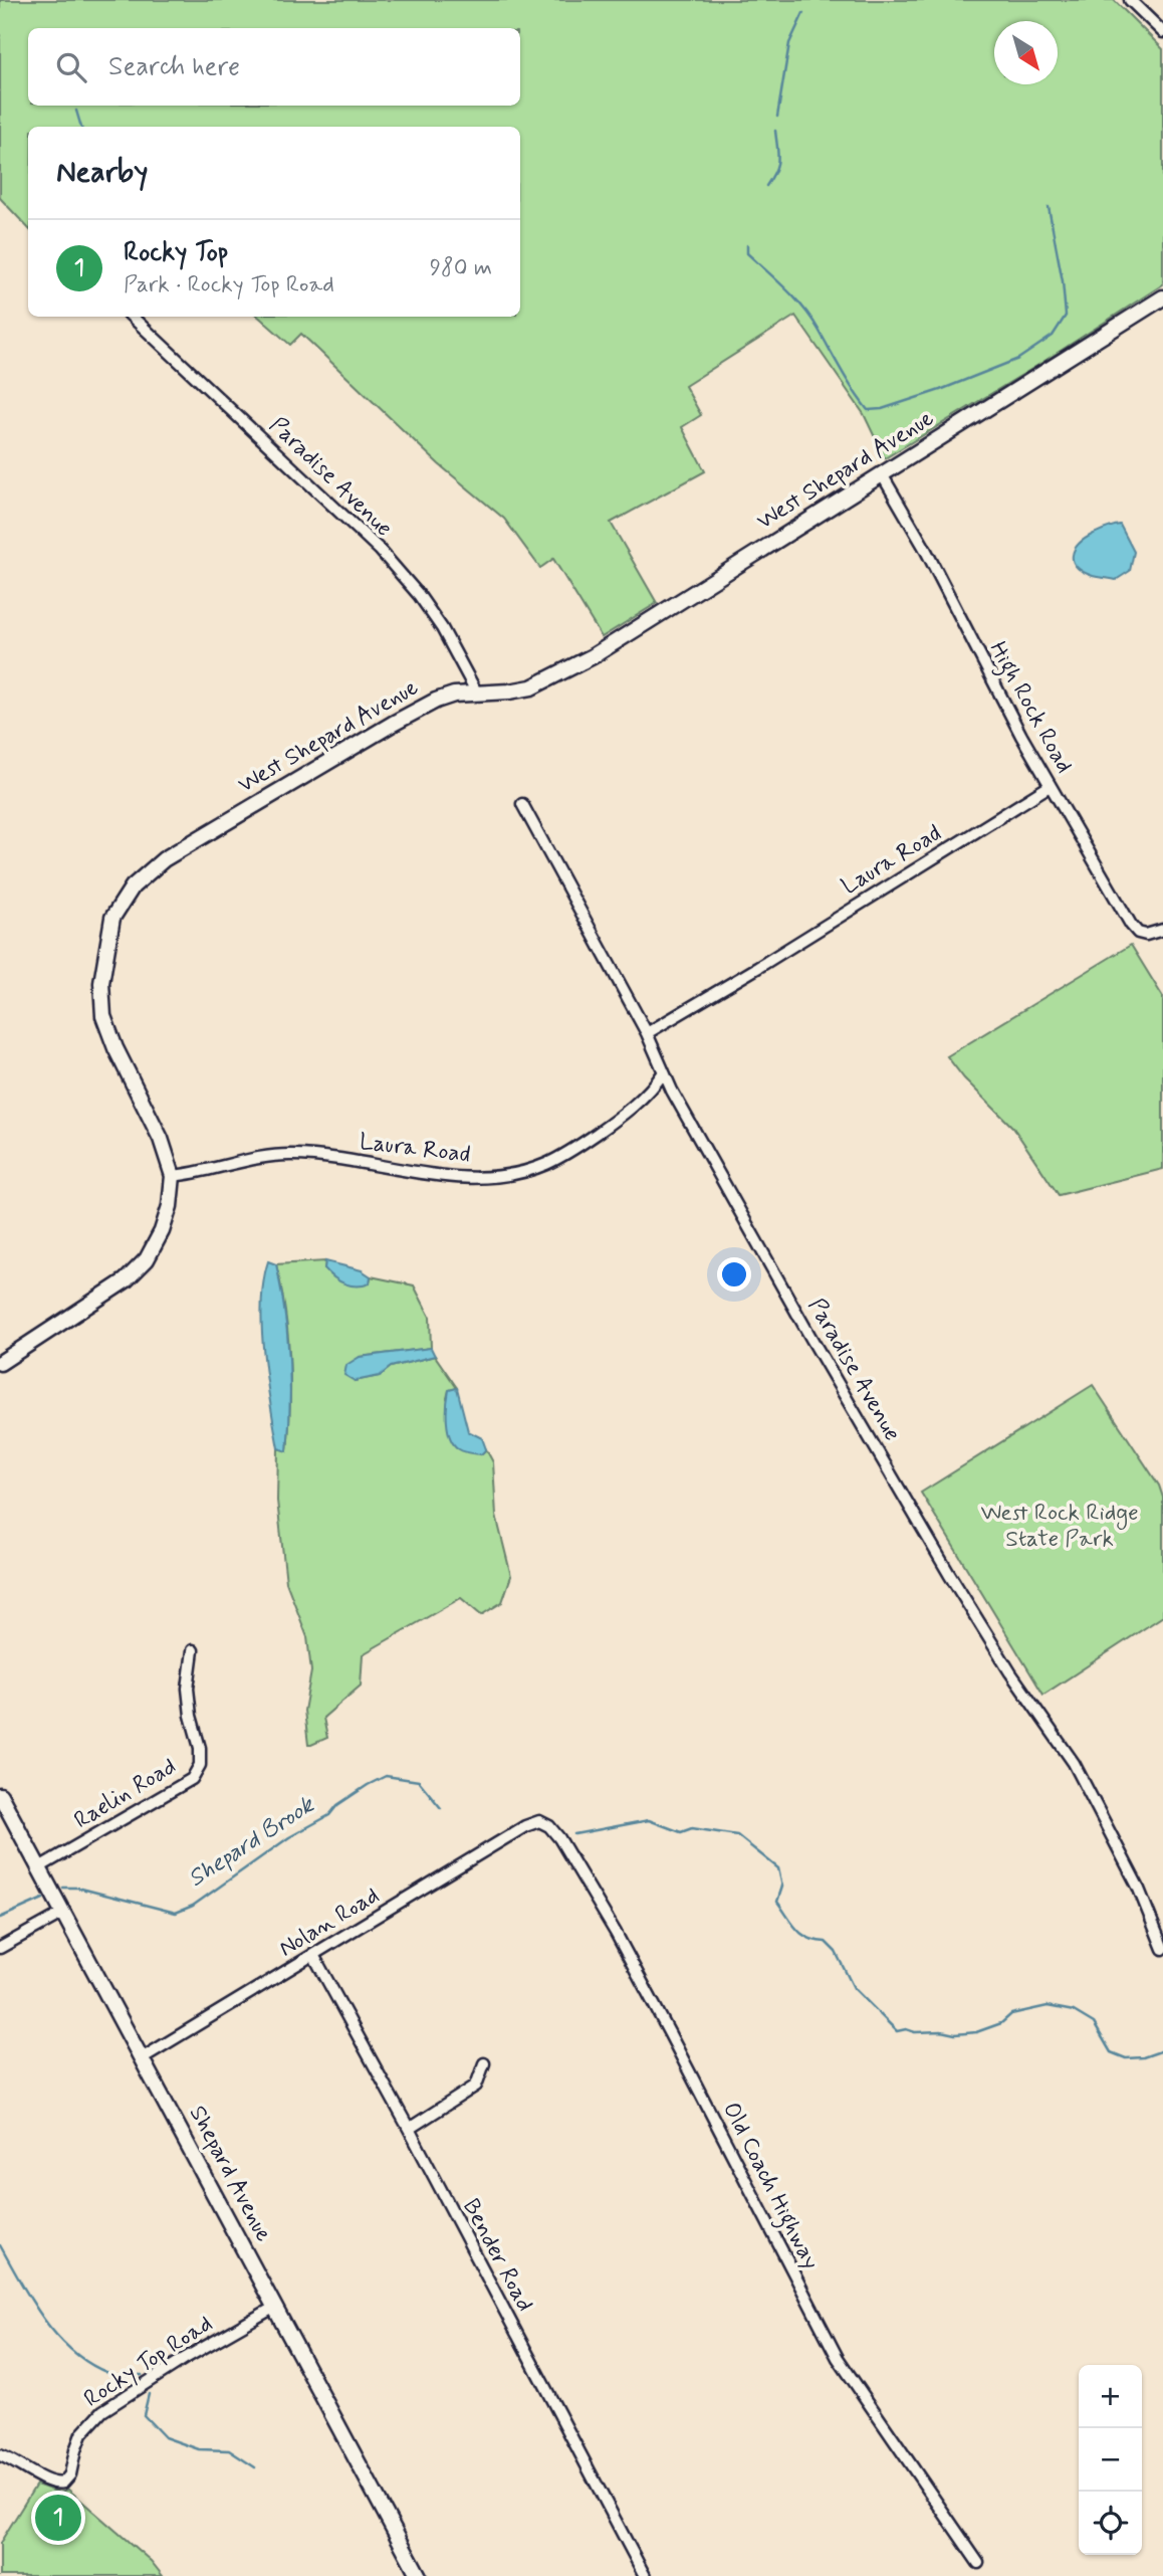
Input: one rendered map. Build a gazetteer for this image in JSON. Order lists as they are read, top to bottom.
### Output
{
  "streets": {
    "street": [
      "West Shepard Avenue",
      "Paradise Avenue",
      "High Rock Road",
      "Laura Road",
      "Raelin Road",
      "Nolan Road",
      "Shepard Avenue",
      "Old Coach Highway",
      "Bender Road",
      "Rocky Top Road"
    ]
  },
  "crossings": [
    ["West Shepard Avenue", "Paradise Avenue"],
    ["West Shepard Avenue", "High Rock Road"],
    ["West Shepard Avenue", "Laura Road"],
    ["Paradise Avenue", "Laura Road"],
    ["High Rock Road", "Laura Road"],
    ["Raelin Road", "Shepard Avenue"],
    ["Nolan Road", "Shepard Avenue"],
    ["Nolan Road", "Old Coach Highway"],
    ["Nolan Road", "Bender Road"],
    ["Shepard Avenue", "Rocky Top Road"]
  ],
  "water": ["Shepard Brook"],
  "parks": ["West Rock Ridge State Park"],
  "north": "bottom right",
  "page": {
    "search": "Search here",
    "heading": "Nearby",
    "list": [
      {
        "mark": "1",
        "name": "Rocky Top",
        "note": "Park · Rocky Top Road",
        "value": "980 m"
      }
    ],
    "map_buttons": ["+", "−"],
    "pins": "1"
  }
}
